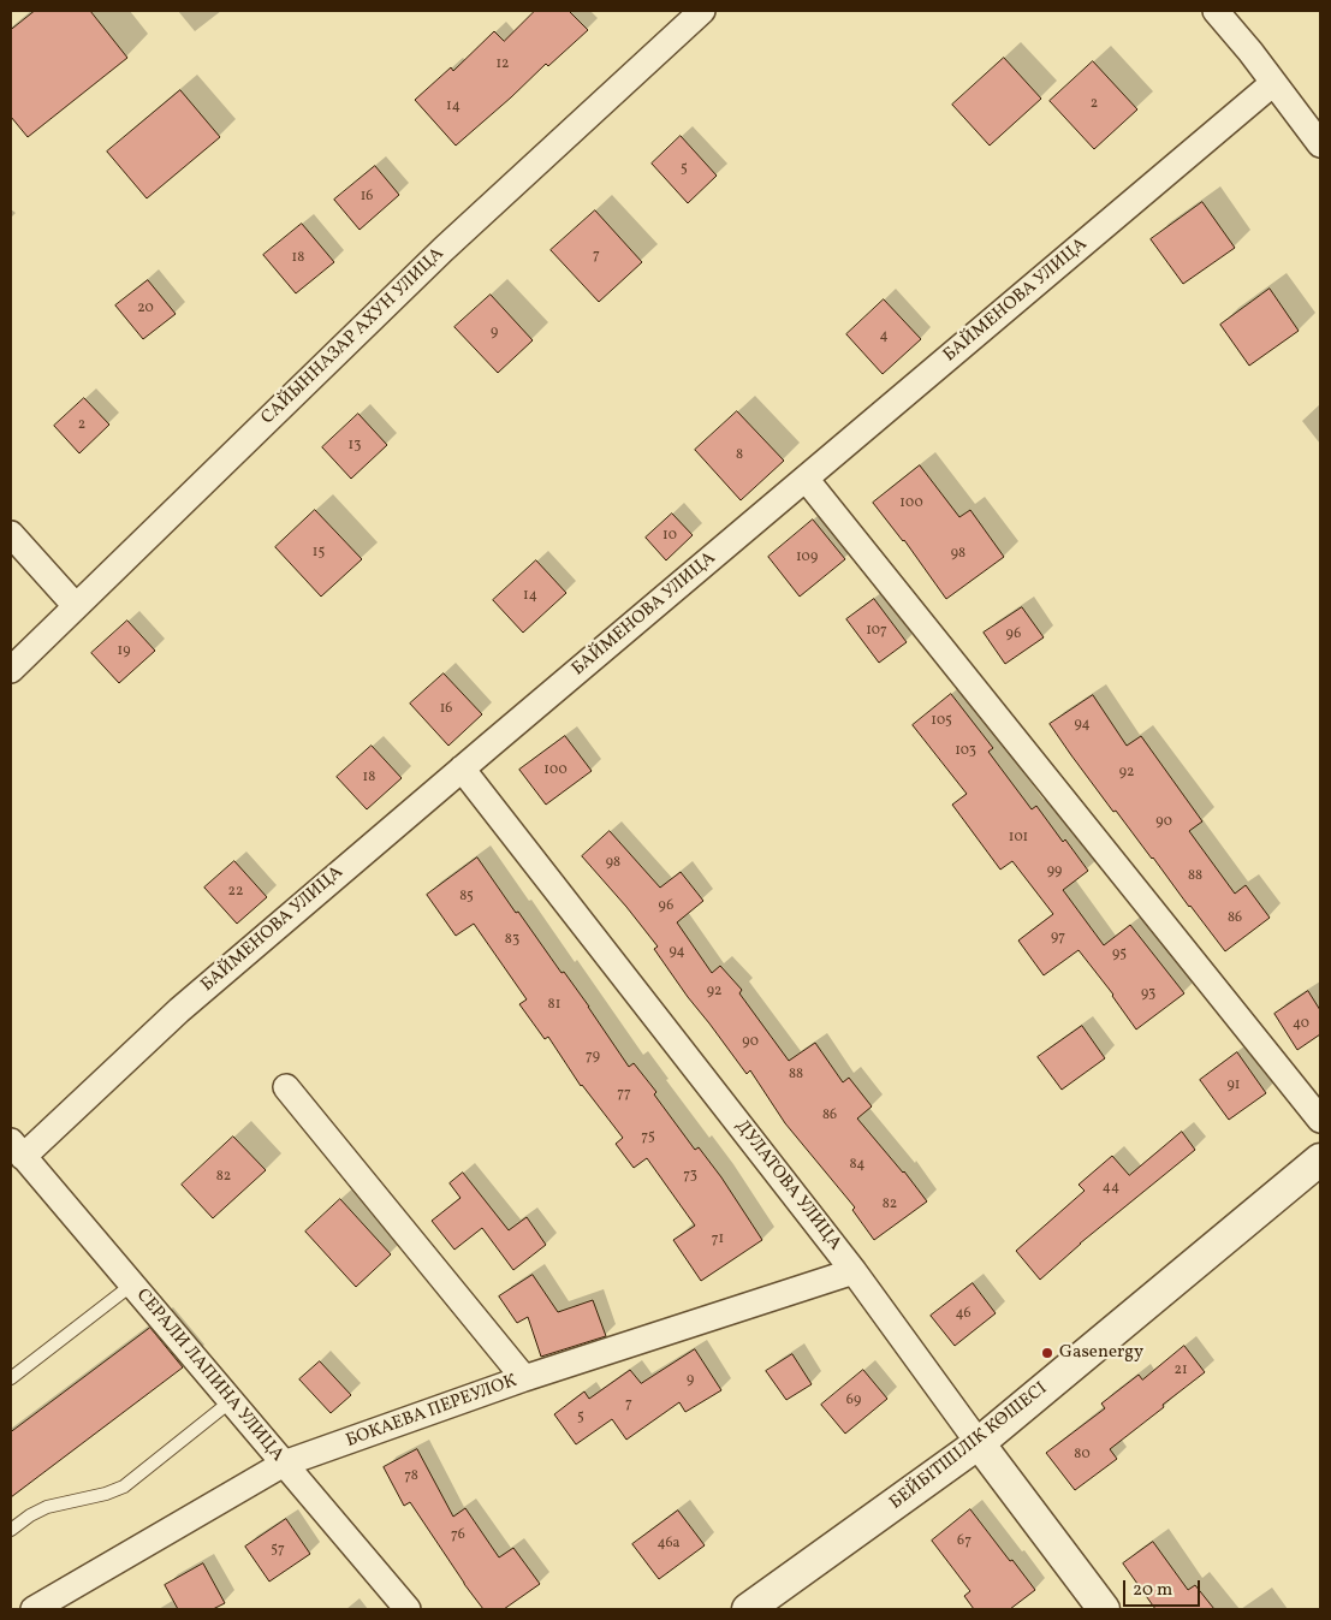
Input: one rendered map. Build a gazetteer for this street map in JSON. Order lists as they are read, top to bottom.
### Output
{
  "streets": {
    "street": [
      "БАЙМЕНОВА УЛИЦА",
      "САЙЫННАЗАР АХУН УЛИЦА",
      "ДУЛАТОВА УЛИЦА",
      "СЕРАЛИ ЛАПИНА УЛИЦА",
      "БОКАЕВА ПЕРЕУЛОК",
      "БЕЙБІТШІЛІК КӨШЕСІ"
    ]
  },
  "crossings": [
    ["БАЙМЕНОВА УЛИЦА", "ДУЛАТОВА УЛИЦА"],
    ["БАЙМЕНОВА УЛИЦА", "СЕРАЛИ ЛАПИНА УЛИЦА"],
    ["ДУЛАТОВА УЛИЦА", "БОКАЕВА ПЕРЕУЛОК"],
    ["ДУЛАТОВА УЛИЦА", "БЕЙБІТШІЛІК КӨШЕСІ"],
    ["СЕРАЛИ ЛАПИНА УЛИЦА", "БОКАЕВА ПЕРЕУЛОК"]
  ],
  "places": ["Gasenergy"],
  "house_numbers": [
    "12",
    "2",
    "14",
    "5",
    "16",
    "7",
    "18",
    "20",
    "9",
    "4",
    "2",
    "13",
    "8",
    "100",
    "10",
    "15",
    "98",
    "109",
    "14",
    "107",
    "96",
    "19",
    "16",
    "105",
    "94",
    "103",
    "100",
    "92",
    "18",
    "90",
    "101",
    "98",
    "99",
    "88",
    "22",
    "85",
    "96",
    "86",
    "97",
    "83",
    "94",
    "95",
    "92",
    "93",
    "81",
    "40",
    "90",
    "79",
    "88",
    "91",
    "77",
    "86",
    "75",
    "84",
    "73",
    "82",
    "44",
    "82",
    "71",
    "46",
    "21",
    "9",
    "69",
    "7",
    "5",
    "80",
    "78",
    "76",
    "67",
    "46а",
    "57"
  ],
  "scale_bar": "20 m"
}
